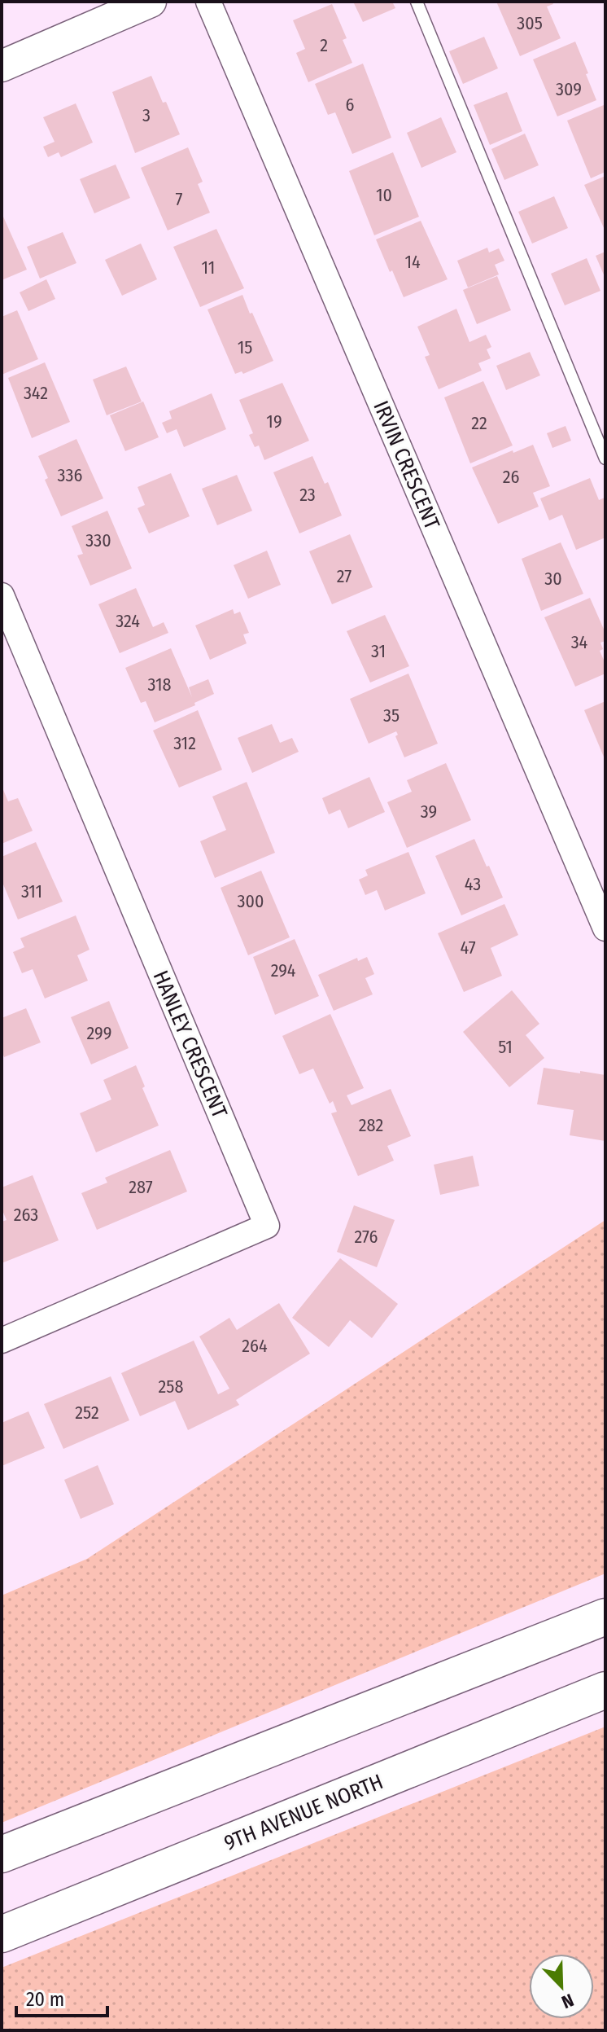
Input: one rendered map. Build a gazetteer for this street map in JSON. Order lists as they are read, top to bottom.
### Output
{
  "streets": {
    "main road": ["9TH AVENUE NORTH"],
    "street": ["IRVIN CRESCENT", "HANLEY CRESCENT"]
  },
  "house_numbers": [
    "305",
    "2",
    "309",
    "6",
    "3",
    "10",
    "7",
    "14",
    "11",
    "15",
    "342",
    "19",
    "22",
    "336",
    "26",
    "23",
    "330",
    "27",
    "30",
    "324",
    "34",
    "31",
    "318",
    "35",
    "312",
    "39",
    "43",
    "311",
    "300",
    "47",
    "294",
    "299",
    "51",
    "282",
    "287",
    "263",
    "276",
    "264",
    "258",
    "252"
  ],
  "scale_bar": "20 m",
  "north": "bottom right"
}
